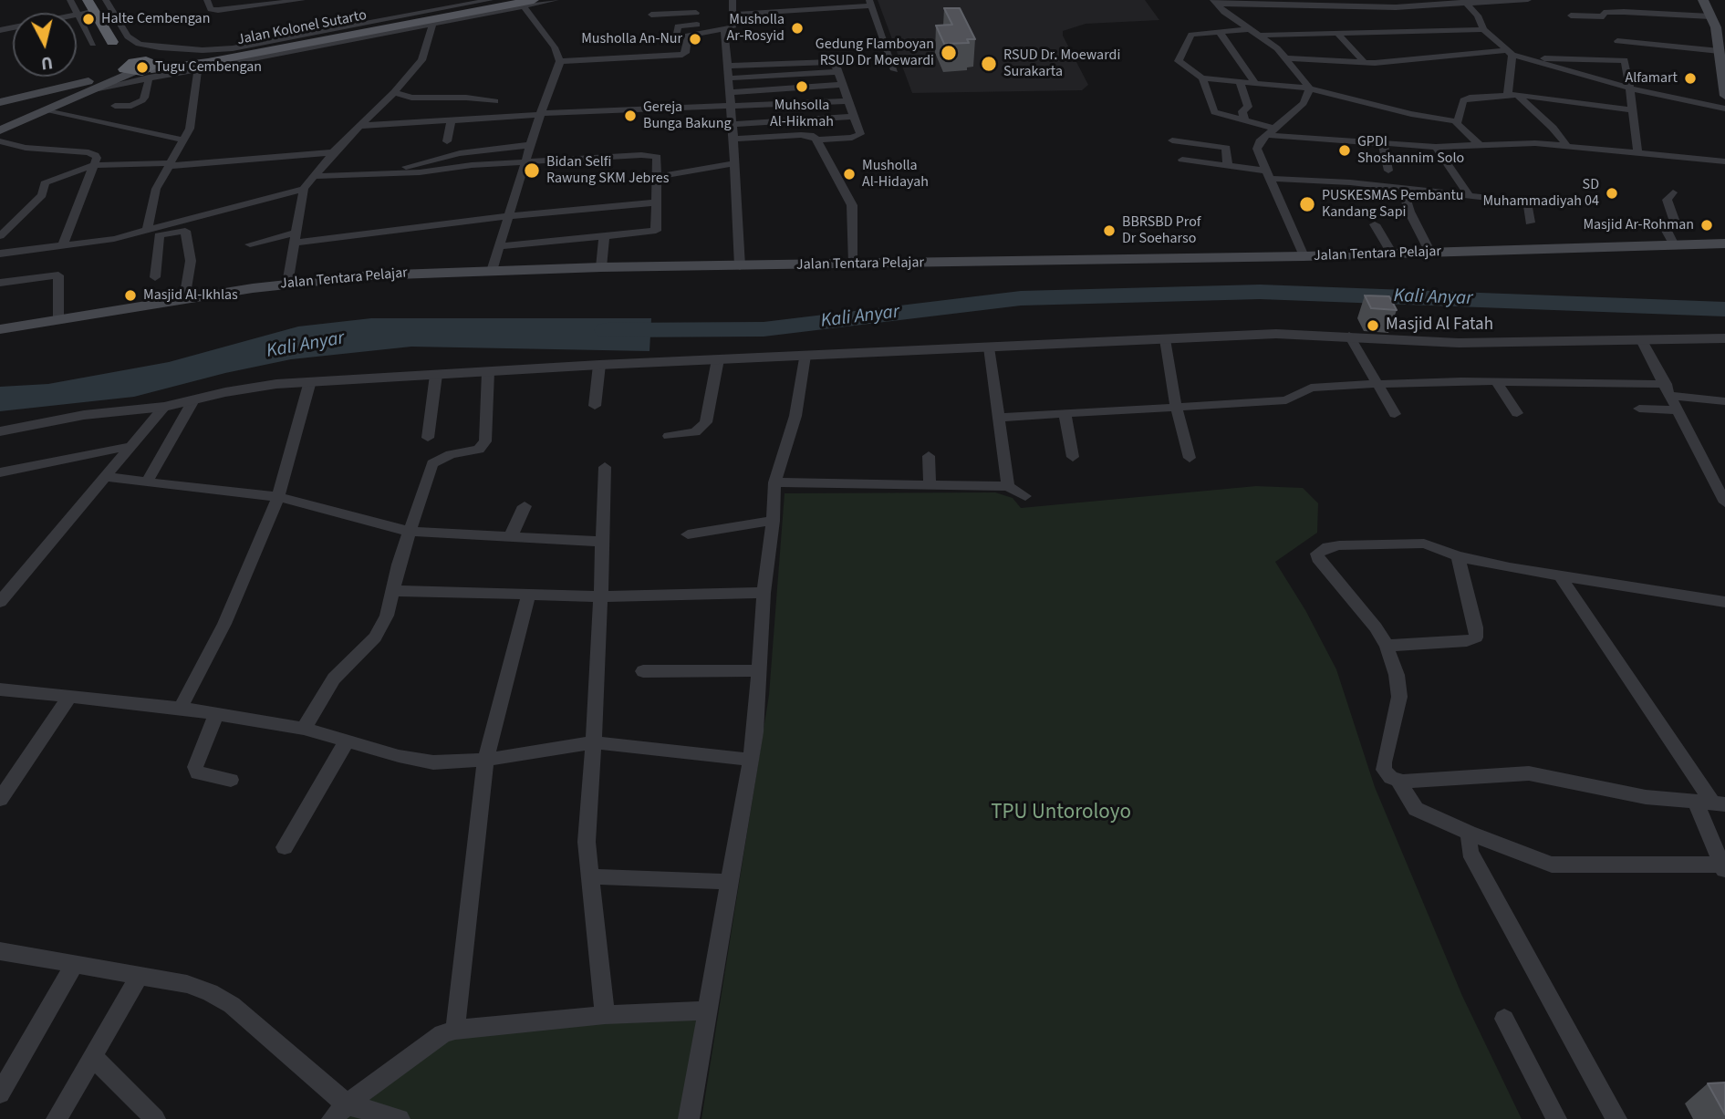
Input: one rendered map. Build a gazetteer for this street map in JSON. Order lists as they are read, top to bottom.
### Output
{
  "streets": {
    "main road": ["Jalan Kolonel Sutarto", "Jalan Tentara Pelajar"]
  },
  "water": ["Kali Anyar"],
  "parks": ["TPU Untoroloyo"],
  "places": [
    "Halte Cembengan",
    "Musholla Ar-Rosyid",
    "Musholla An-Nur",
    "Gedung Flamboyan RSUD Dr Moewardi",
    "RSUD Dr. Moewardi Surakarta",
    "Tugu Cembengan",
    "Alfamart",
    "Muhsolla Al-Hikmah",
    "Gereja Bunga Bakung",
    "GPDI Shoshannim Solo",
    "Bidan Selfi Rawung SKM Jebres",
    "Musholla Al-Hidayah",
    "SD Muhammadiyah 04",
    "PUSKESMAS Pembantu Kandang Sapi",
    "Masjid Ar-Rohman",
    "BBRSBD Prof Dr Soeharso",
    "Masjid Al-Ikhlas",
    "Masjid Al Fatah"
  ],
  "north": "bottom"
}
